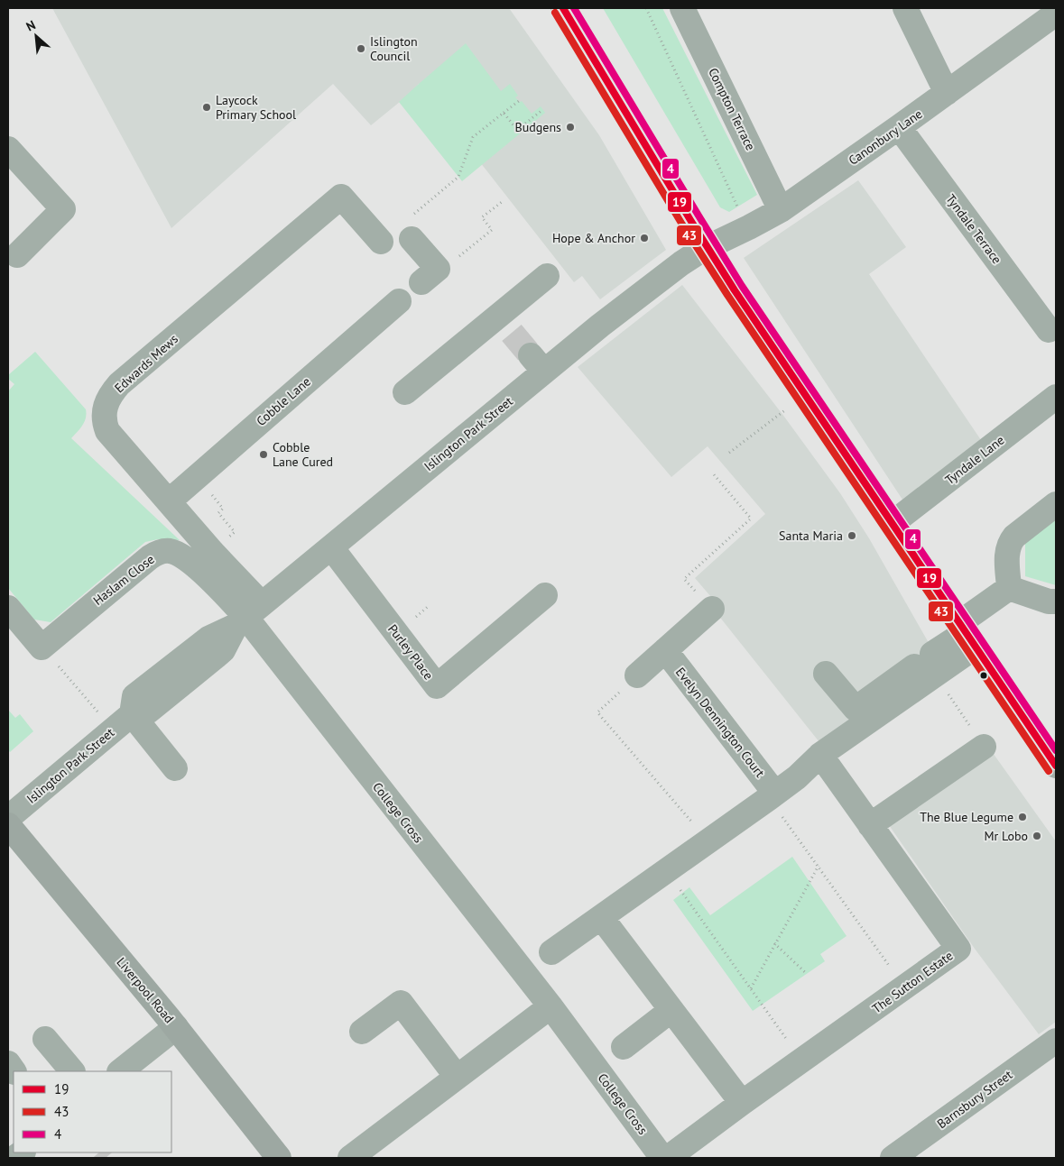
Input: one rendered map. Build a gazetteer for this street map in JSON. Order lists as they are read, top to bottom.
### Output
{
  "streets": {
    "main road": ["Liverpool Road"],
    "street": [
      "Compton Terrace",
      "Canonbury Lane",
      "Tyndale Terrace",
      "Edwards Mews",
      "Cobble Lane",
      "Islington Park Street",
      "Tyndale Lane",
      "Haslam Close",
      "Purley Place",
      "Evelyn Dennington Court",
      "College Cross",
      "The Sutton Estate",
      "Barnsbury Street"
    ]
  },
  "crossings": [
    ["Compton Terrace", "Canonbury Lane"],
    ["Canonbury Lane", "Tyndale Terrace"],
    ["Canonbury Lane", "Islington Park Street"],
    ["Edwards Mews", "Cobble Lane"],
    ["Edwards Mews", "Islington Park Street"],
    ["Edwards Mews", "Haslam Close"],
    ["Edwards Mews", "College Cross"],
    ["Islington Park Street", "Haslam Close"],
    ["Islington Park Street", "Purley Place"],
    ["Islington Park Street", "College Cross"],
    ["Haslam Close", "College Cross"]
  ],
  "places": [
    "Islington Council",
    "Laycock Primary School",
    "Budgens",
    "Hope & Anchor",
    "Cobble Lane Cured",
    "Santa Maria",
    "The Blue Legume",
    "Mr Lobo"
  ],
  "lines": ["transit line 19", "transit line 4", "transit line 43"],
  "legend": ["19", "43", "4"],
  "north": "top left"
}
